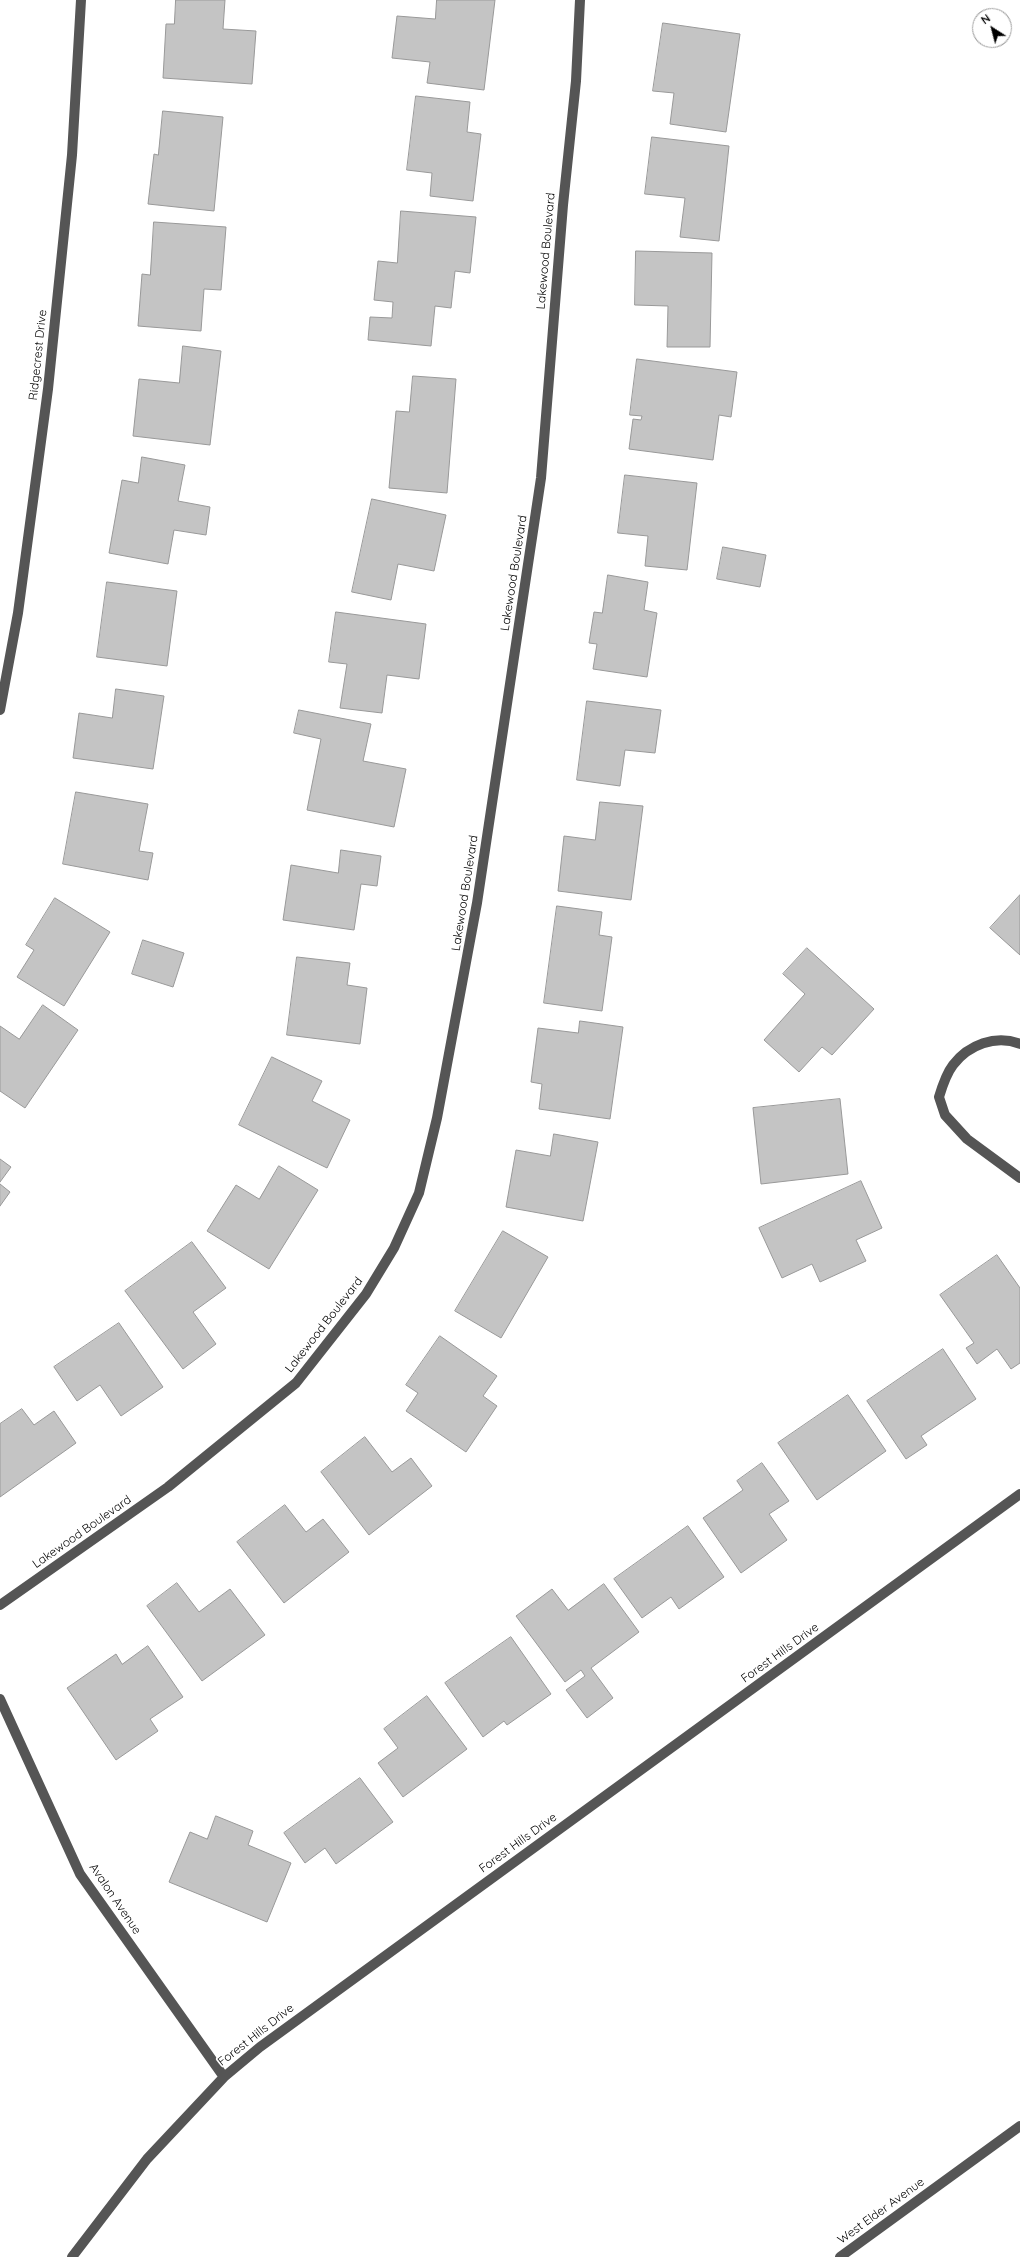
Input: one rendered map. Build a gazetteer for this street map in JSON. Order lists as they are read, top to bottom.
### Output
{
  "streets": {
    "street": [
      "Lakewood Boulevard",
      "Ridgecrest Drive",
      "Forest Hills Drive",
      "Avalon Avenue",
      "West Elder Avenue"
    ]
  },
  "crossings": [
    ["Forest Hills Drive", "Avalon Avenue"]
  ],
  "north": "top left"
}
